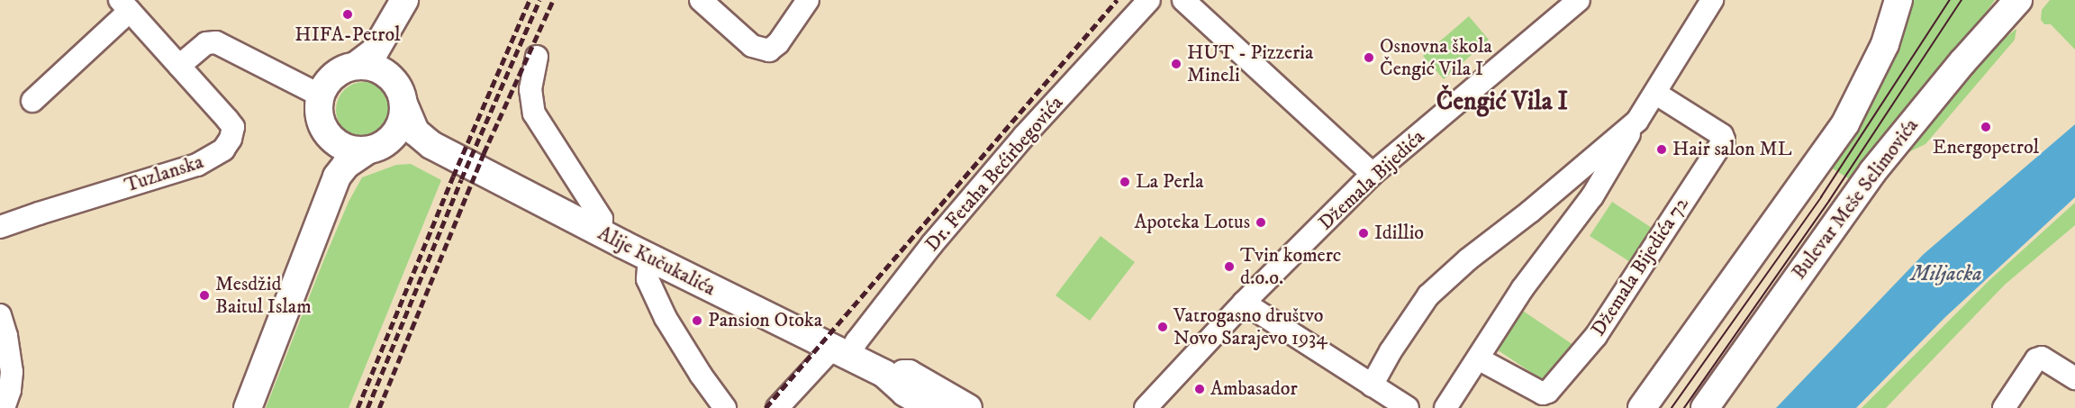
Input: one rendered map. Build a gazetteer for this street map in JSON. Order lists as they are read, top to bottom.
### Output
{
  "streets": {
    "main road": ["Bulevar Meše Selimovića", "Alije Kučukalića"],
    "street": [
      "Tuzlanska",
      "Dr. Fetaha Bećirbegovića",
      "Džemala Bijedića",
      "Džemala Bijedića 72"
    ]
  },
  "crossings": [
    ["Dr. Fetaha Bećirbegovića", "Alije Kučukalića"]
  ],
  "districts": ["Čengić Vila I"],
  "water": ["Miljacka"],
  "places": [
    "HIFA-Petrol",
    "Osnovna škola Čengić Vila I",
    "HUT - Pizzeria Mineli",
    "Energopetrol",
    "Hair salon ML",
    "La Perla",
    "Apoteka Lotus",
    "Idillio",
    "Tvin komerc d.o.o.",
    "Mesdžid Baitul Islam",
    "Pansion Otoka",
    "Vatrogasno društvo Novo Sarajevo 1934",
    "Ambasador"
  ]
}
